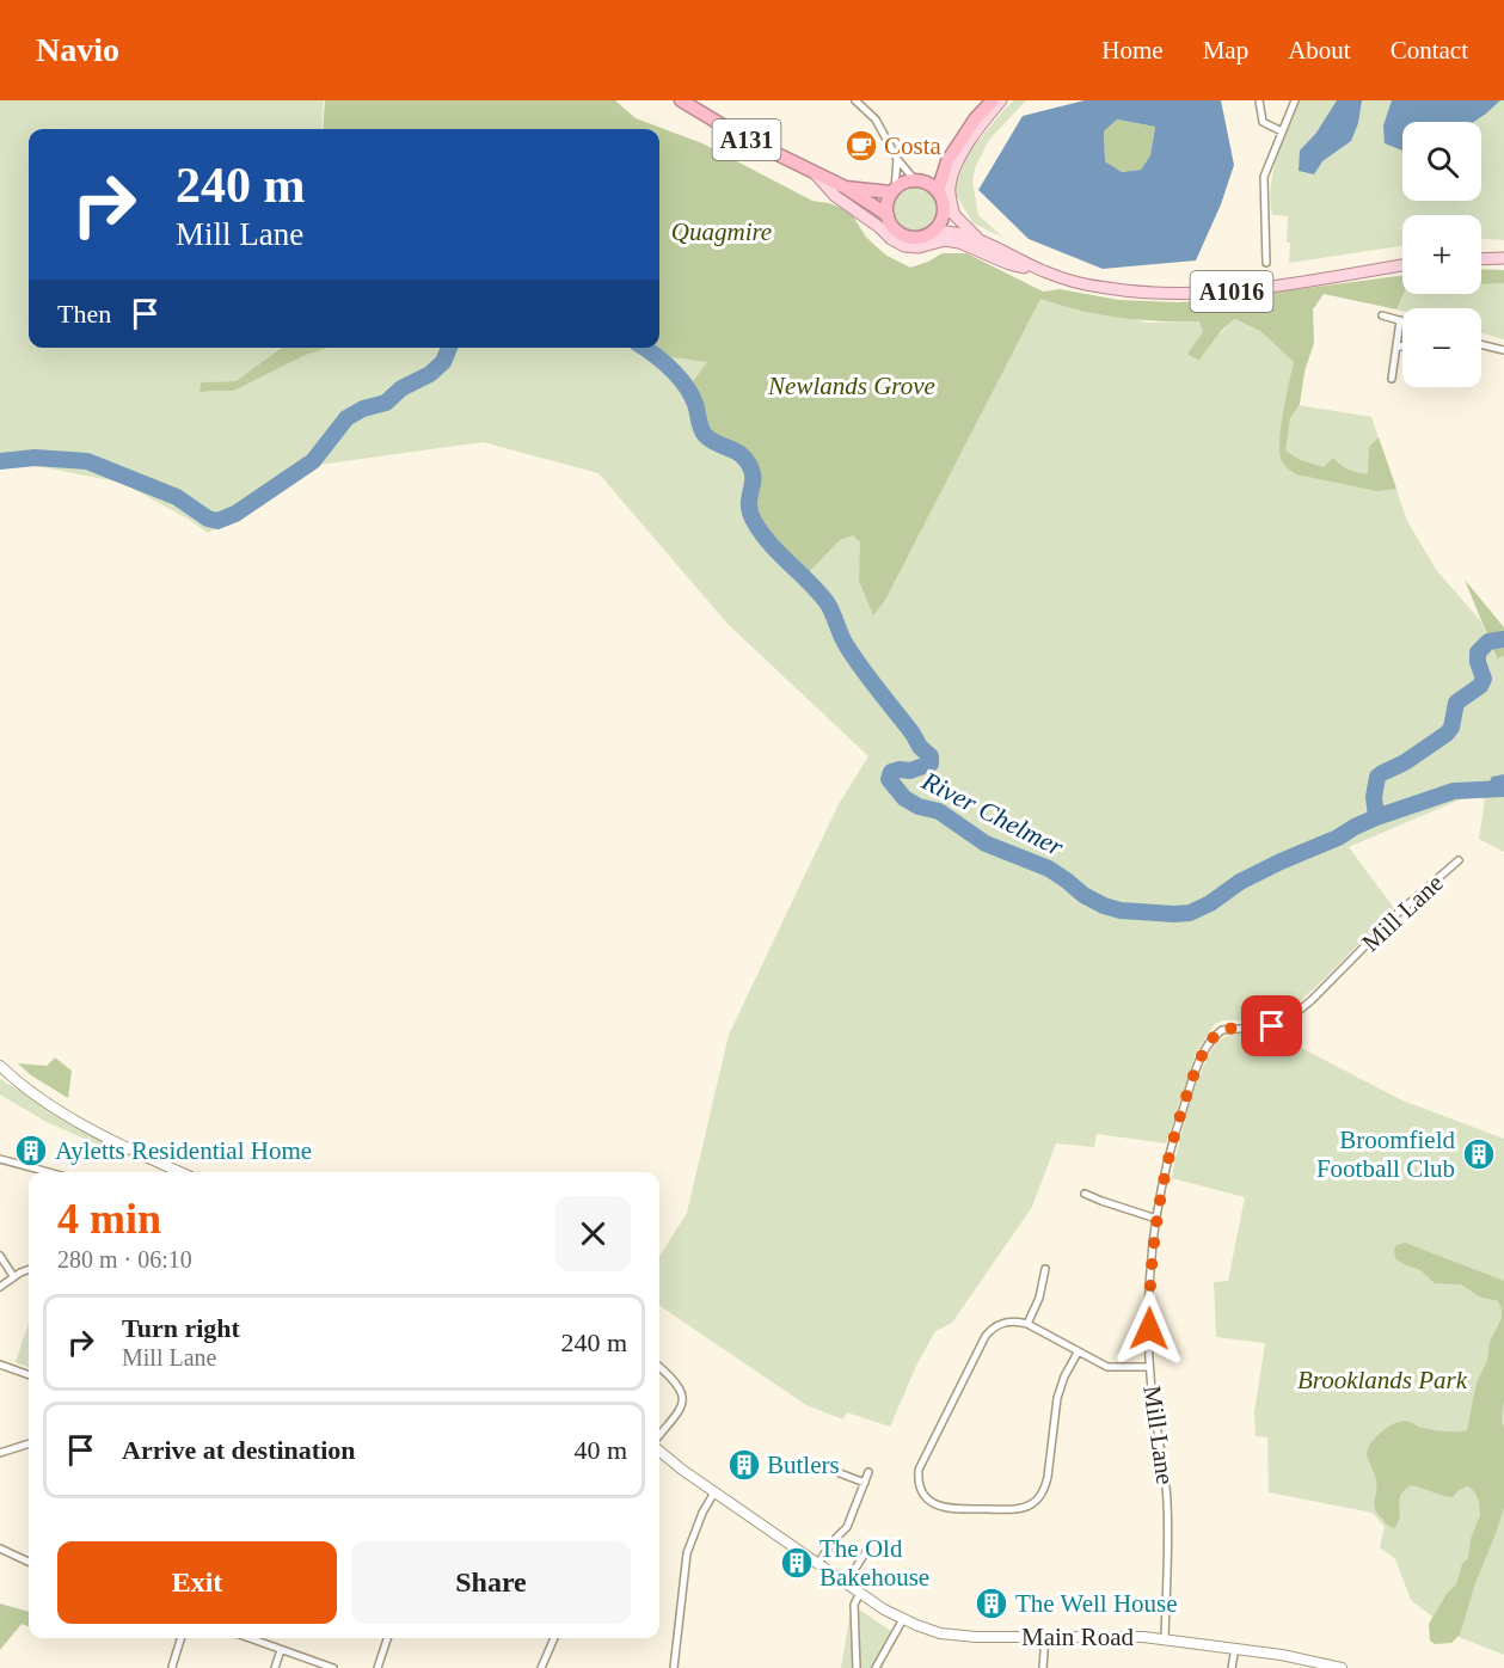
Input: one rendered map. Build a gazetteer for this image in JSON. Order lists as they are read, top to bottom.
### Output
{
  "streets": {
    "highway": ["A131"],
    "main road": ["A1016", "Main Road"],
    "street": ["Mill Lane"]
  },
  "crossings": [
    ["A131", "A1016"],
    ["Mill Lane", "Main Road"]
  ],
  "water": ["River Chelmer"],
  "parks": ["Quagmire", "Newlands Grove", "Brooklands Park"],
  "places": {
    "cafe": ["Costa"],
    "building": [
      "Ayletts Residential Home",
      "Broomfield Football Club",
      "Butlers",
      "The Old Bakehouse",
      "The Well House"
    ]
  },
  "page": {
    "header": "Navio",
    "nav": [
      "Home",
      "Map",
      "About",
      "Contact"
    ],
    "map_buttons": ["+", "−"],
    "turn": ["240 m", "Mill Lane"],
    "then": "Then",
    "heading": ["4 min", "280 m · 06:10"],
    "list": [
      {
        "name": "Turn right",
        "note": "Mill Lane",
        "value": "240 m"
      },
      {
        "name": "Arrive at destination",
        "value": "40 m"
      }
    ],
    "buttons": ["Exit", "Share"]
  }
}
